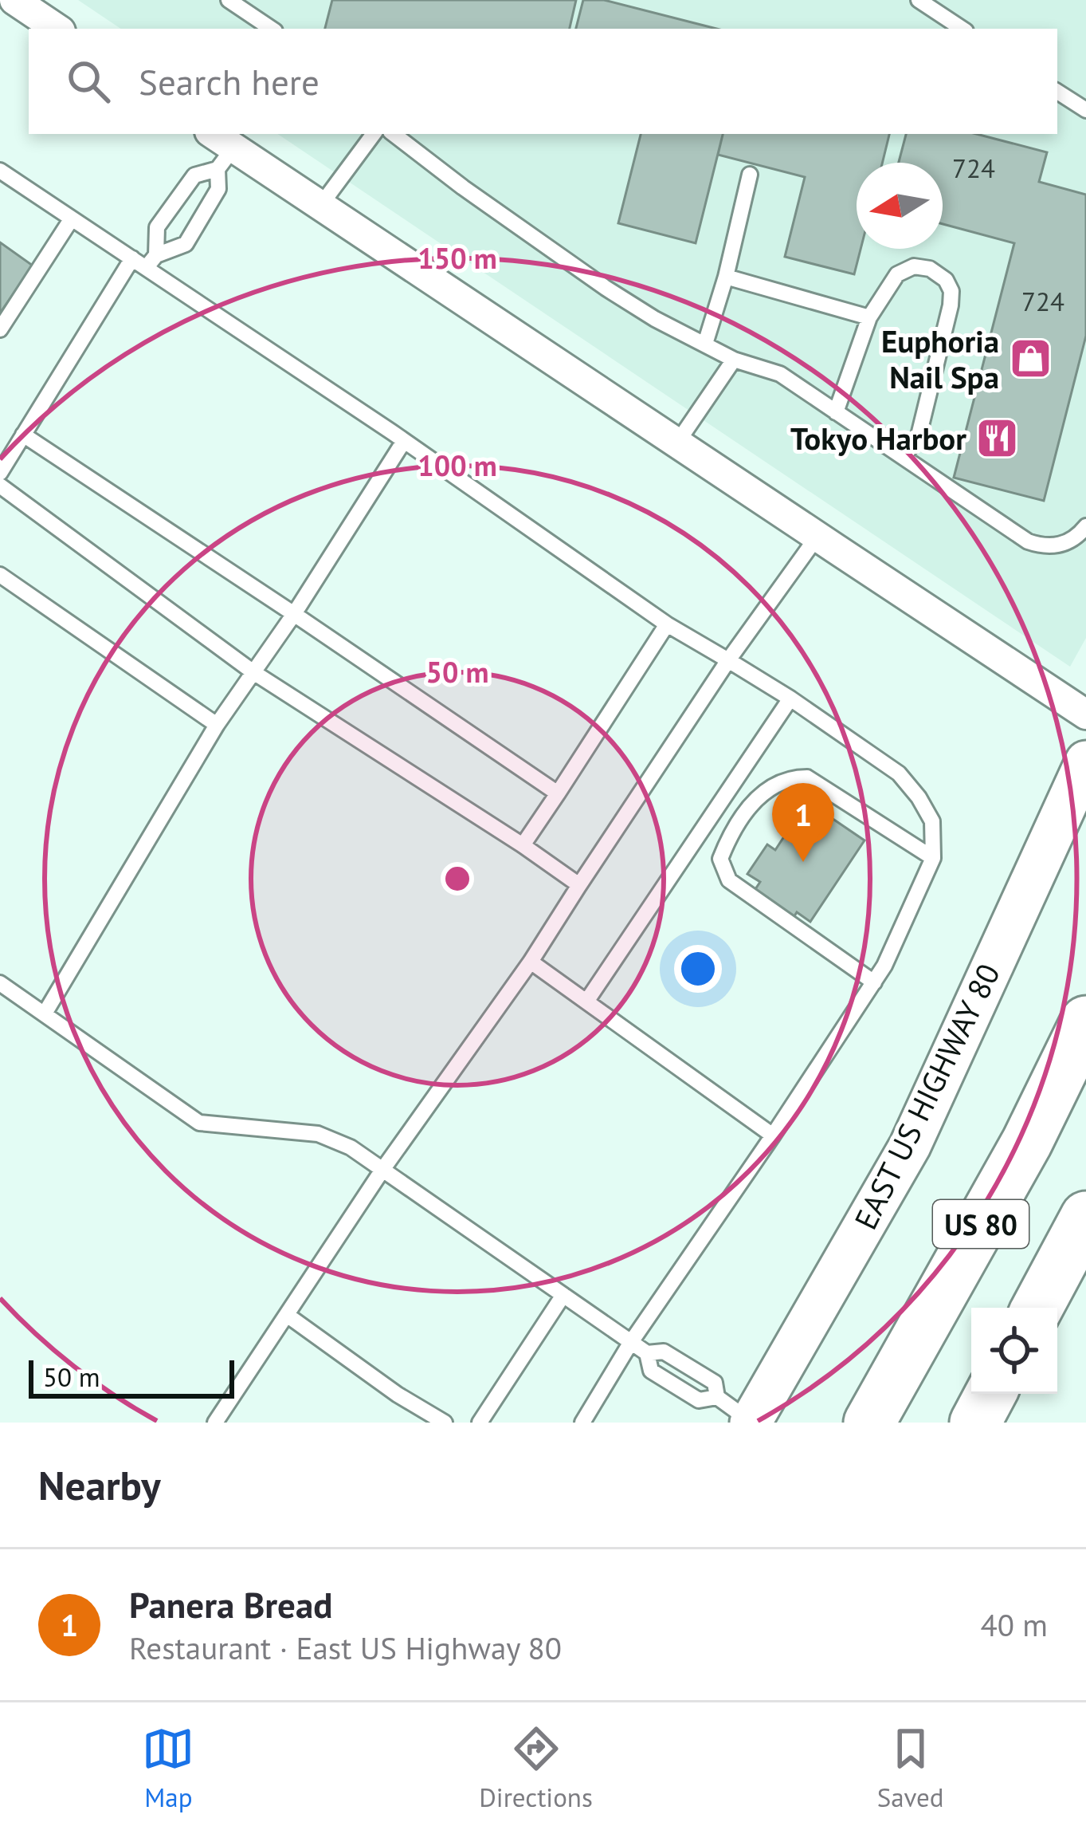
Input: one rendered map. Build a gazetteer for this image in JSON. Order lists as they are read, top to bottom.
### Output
{
  "streets": {
    "highway": ["US 80"],
    "main road": ["EAST US HIGHWAY 80"]
  },
  "places": {
    "shop": ["Euphoria Nail Spa"],
    "restaurant": ["Tokyo Harbor"]
  },
  "house_numbers": ["724", "724"],
  "scale_bar": "50 m",
  "north": "left",
  "page": {
    "search": "Search here",
    "pins": "1",
    "scale": "50 m",
    "heading": "Nearby",
    "list": [
      {
        "mark": "1",
        "name": "Panera Bread",
        "note": "Restaurant · East US Highway 80",
        "value": "40 m"
      }
    ],
    "nav": ["Map", "Directions", "Saved"]
  },
  "rings": ["150 m", "100 m", "50 m"]
}
